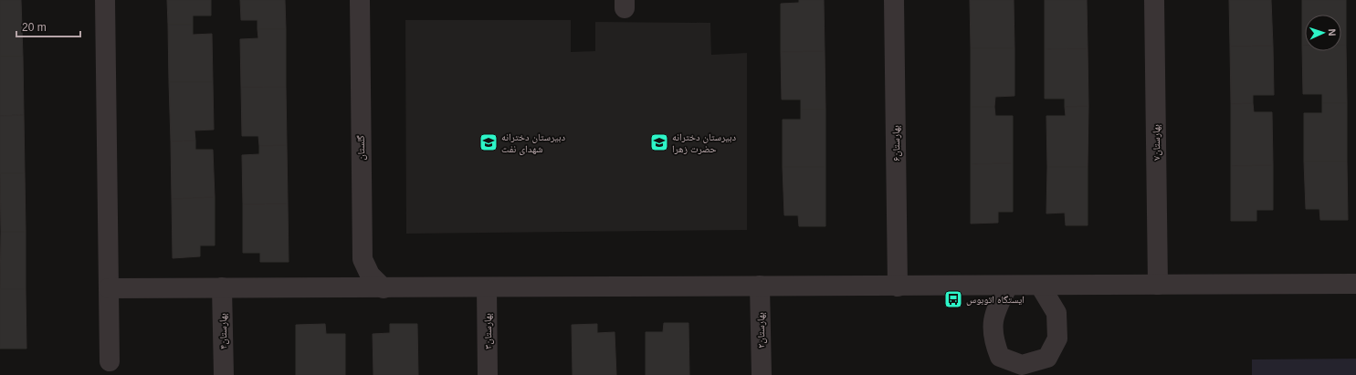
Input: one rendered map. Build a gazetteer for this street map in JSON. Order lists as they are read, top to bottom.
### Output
{
  "streets": {
    "street": [
      "بهارستان۷",
      "بهارستان۶",
      "گلستان",
      "بهارستان۲",
      "بهارستان۴",
      "بهارستان۳"
    ]
  },
  "places": {
    "school or university": ["دبیرستان دخترانه شهدای نفت", "دبیرستان دخترانه حضرت زهرا"],
    "bus stop": ["ایستگاه اتوبوس"]
  },
  "scale_bar": "20 m",
  "north": "right"
}
